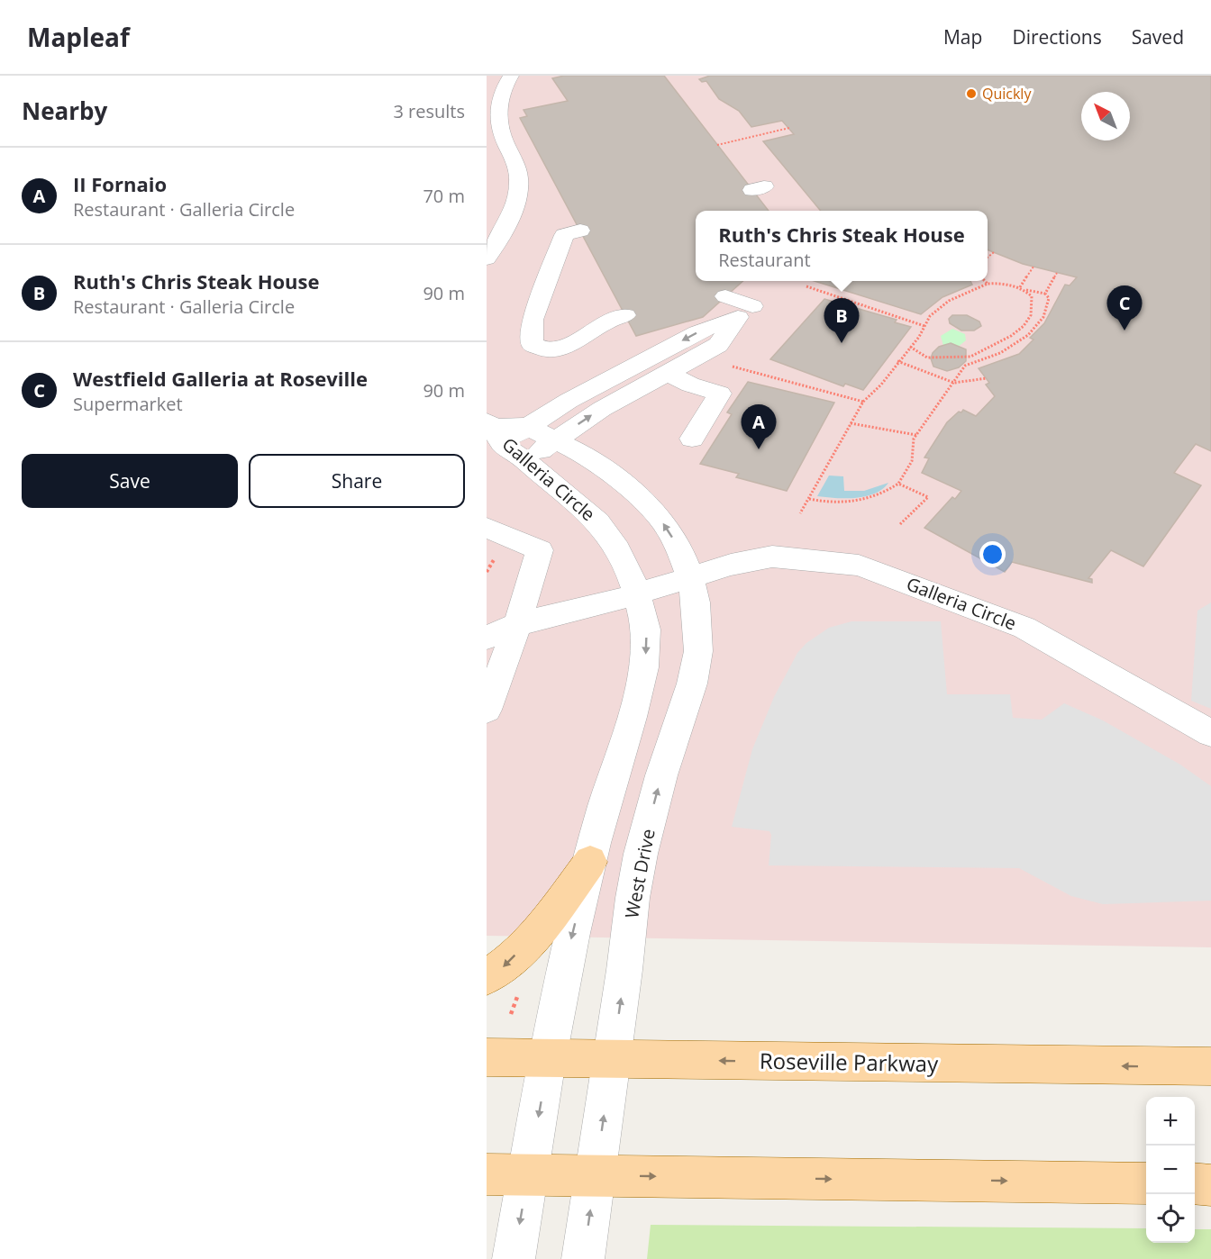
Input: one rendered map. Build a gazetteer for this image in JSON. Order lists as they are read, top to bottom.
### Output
{
  "streets": {
    "main road": ["Roseville Parkway"],
    "street": ["Galleria Circle", "West Drive"]
  },
  "crossings": [
    ["Galleria Circle", "West Drive"],
    ["West Drive", "Roseville Parkway"]
  ],
  "places": ["Quickly"],
  "north": "top left",
  "page": {
    "header": "Mapleaf",
    "nav": ["Map", "Directions", "Saved"],
    "heading": ["Nearby", "3 results"],
    "list": [
      {
        "mark": "A",
        "name": "II Fornaio",
        "note": "Restaurant · Galleria Circle",
        "value": "70 m"
      },
      {
        "mark": "B",
        "name": "Ruth's Chris Steak House",
        "note": "Restaurant · Galleria Circle",
        "value": "90 m"
      },
      {
        "mark": "C",
        "name": "Westfield Galleria at Roseville",
        "note": "Supermarket",
        "value": "90 m"
      }
    ],
    "popup": ["Ruth's Chris Steak House", "Restaurant"],
    "pins": ["C", "B", "A"],
    "buttons": ["Save", "Share"],
    "map_buttons": ["+", "−"]
  }
}
